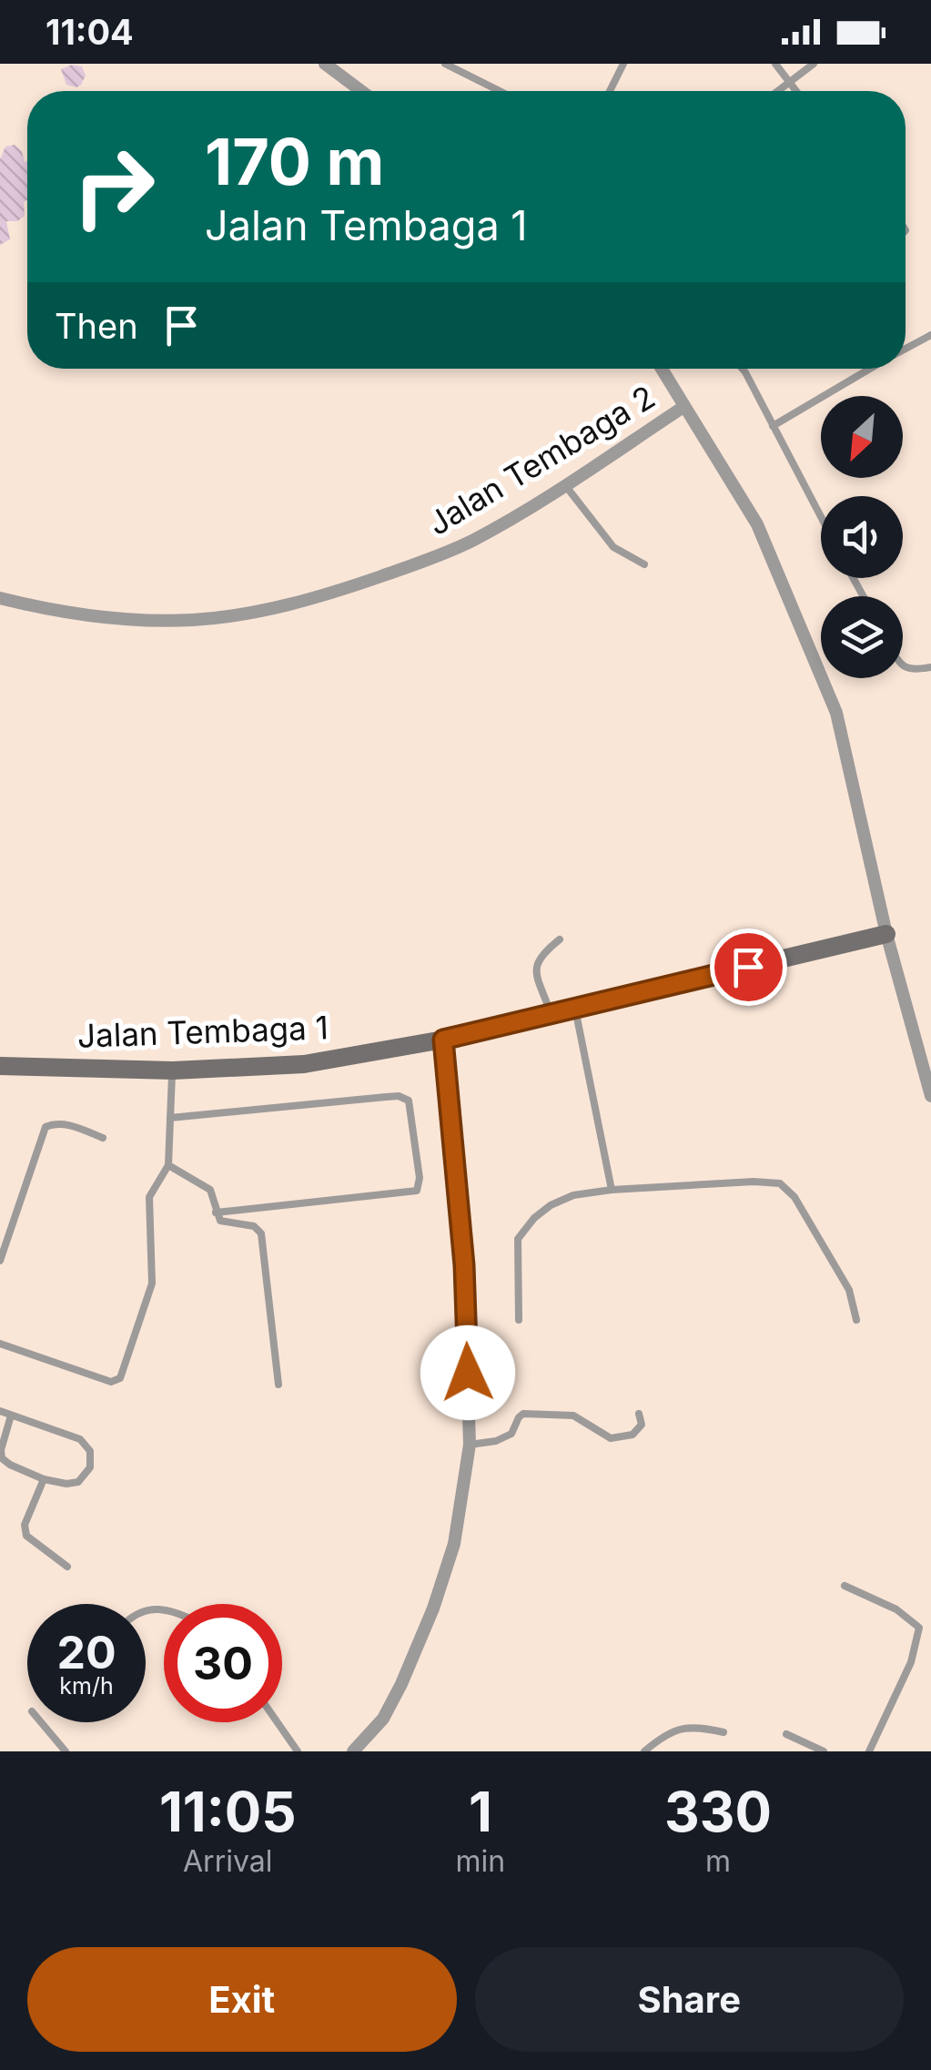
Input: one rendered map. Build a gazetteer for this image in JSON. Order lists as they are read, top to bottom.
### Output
{
  "streets": {
    "street": ["Jalan Tembaga 2", "Jalan Tembaga 1"]
  },
  "north": "bottom left",
  "page": {
    "status": "11:04",
    "turn": ["170 m", "Jalan Tembaga 1"],
    "then": "Then",
    "speed": "20 km/h",
    "limit": "30",
    "eta": [
      "11:05",
      "Arrival",
      "1",
      "min",
      "330",
      "m"
    ],
    "buttons": ["Exit", "Share"]
  }
}
